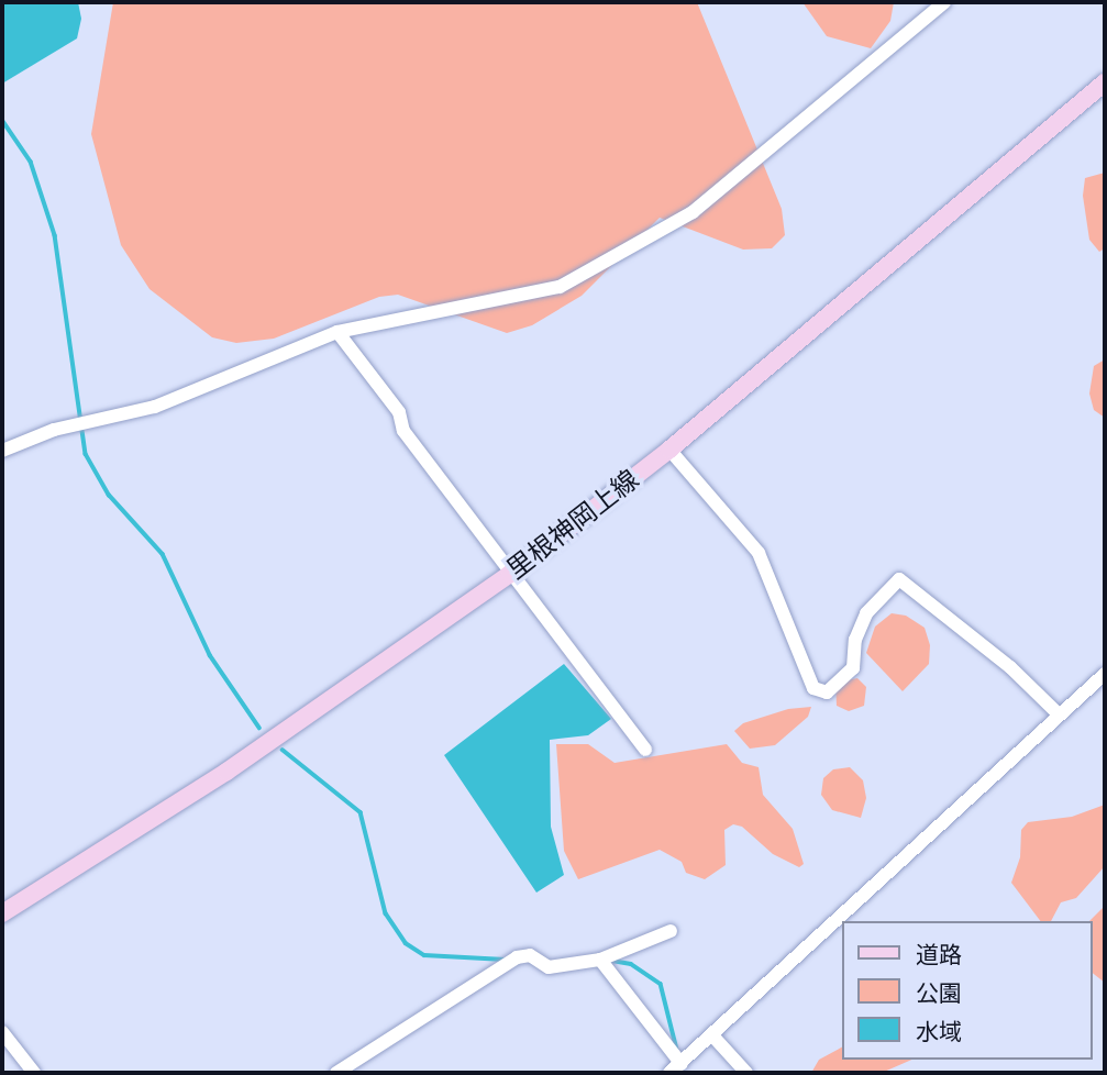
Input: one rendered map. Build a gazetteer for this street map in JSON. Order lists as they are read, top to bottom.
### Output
{
  "streets": {
    "main road": ["里根神岡上線"]
  },
  "legend": ["道路", "公園", "水域"]
}
